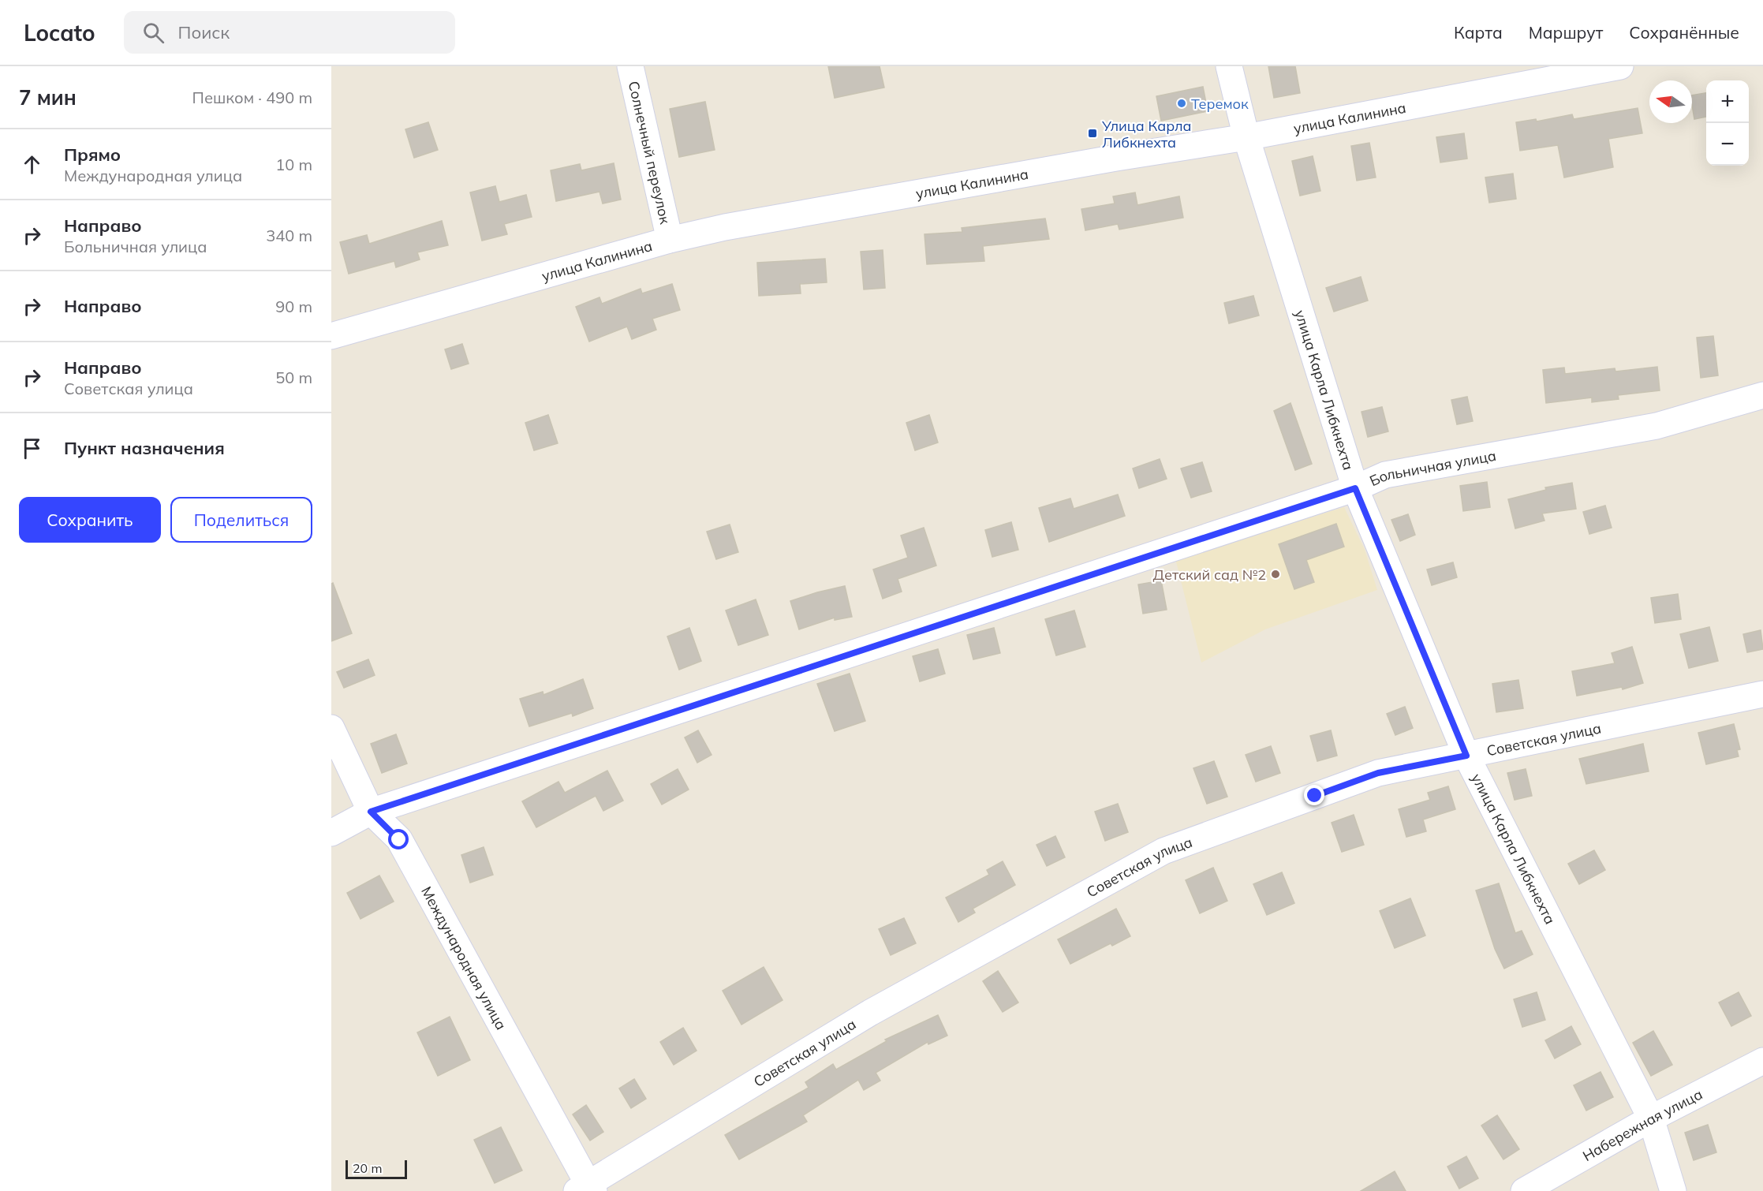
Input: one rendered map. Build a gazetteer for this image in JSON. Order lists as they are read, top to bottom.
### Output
{
  "streets": {
    "street": [
      "улица Калинина",
      "Солнечный переулок",
      "улица Карла Либкнехта",
      "Больничная улица",
      "Советская улица",
      "Международная улица",
      "Набережная улица"
    ]
  },
  "crossings": [
    ["улица Калинина", "Солнечный переулок"],
    ["улица Калинина", "улица Карла Либкнехта"],
    ["улица Карла Либкнехта", "Больничная улица"],
    ["улица Карла Либкнехта", "Советская улица"],
    ["улица Карла Либкнехта", "Набережная улица"],
    ["Больничная улица", "Международная улица"],
    ["Советская улица", "Международная улица"]
  ],
  "places": {
    "other": ["Теремок", "Детский сад №2"],
    "transit": ["Улица Карла Либкнехта"]
  },
  "scale_bar": "20 m",
  "north": "left",
  "page": {
    "header": "Locato",
    "search": "Поиск",
    "nav": ["Карта", "Маршрут", "Сохранённые"],
    "heading": ["7 мин", "Пешком · 490 m"],
    "map_buttons": ["+", "−"],
    "list": [
      ["Прямо", "Международная улица", "10 m"],
      ["Направо", "Больничная улица", "340 m"],
      ["Направо", "90 m"],
      ["Направо", "Советская улица", "50 m"],
      "Пункт назначения"
    ],
    "buttons": ["Сохранить", "Поделиться"],
    "scale": "20 m"
  }
}
